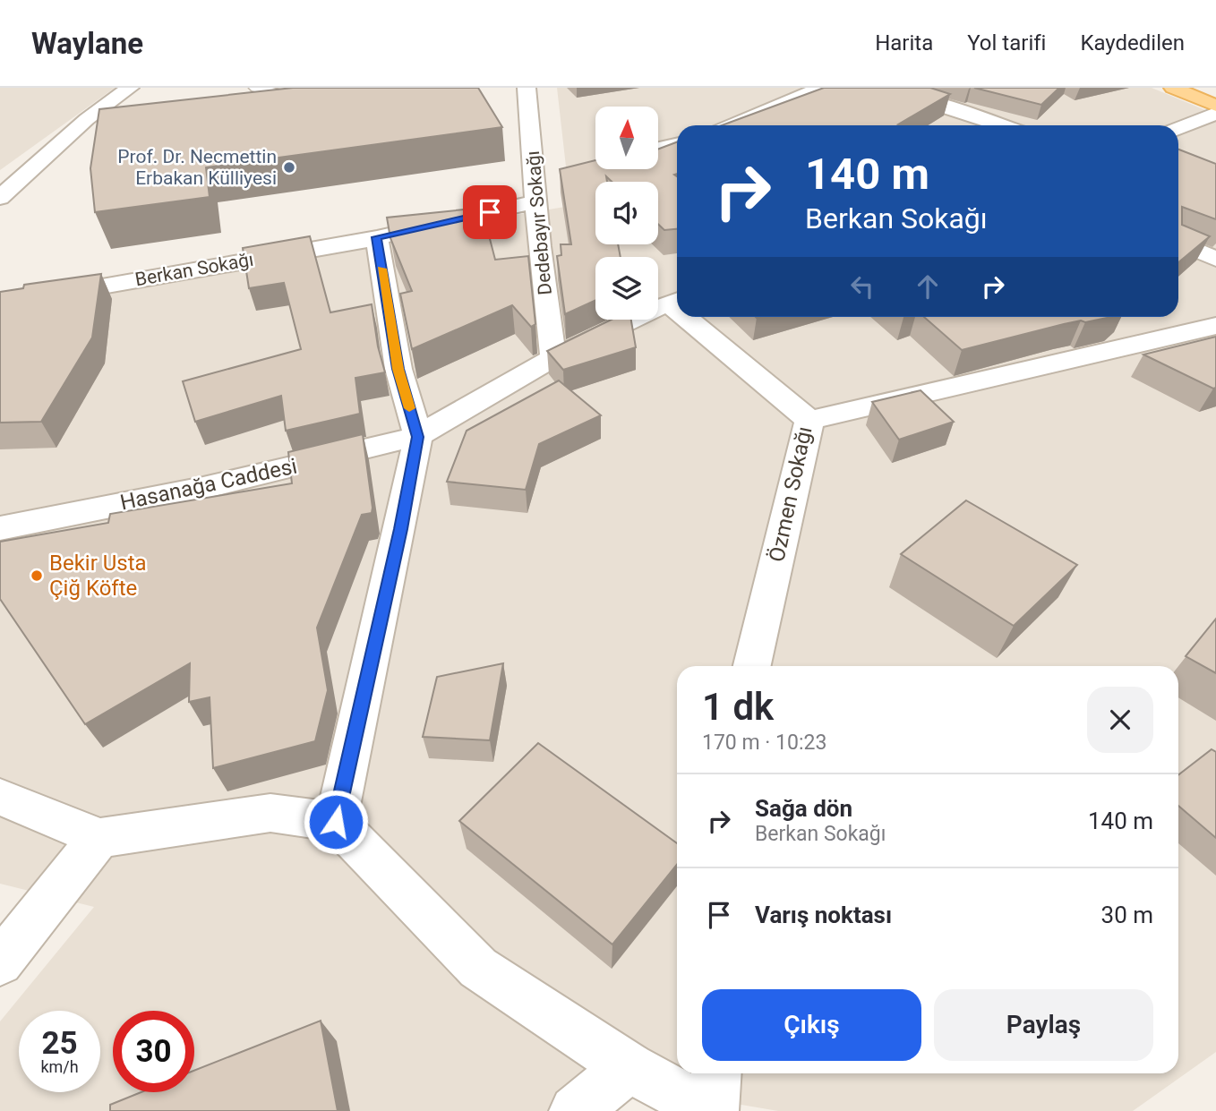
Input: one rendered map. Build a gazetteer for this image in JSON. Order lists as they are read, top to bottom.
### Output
{
  "streets": {
    "street": [
      "Dedebayır Sokağı",
      "Berkan Sokağı",
      "Hasanağa Caddesi",
      "Özmen Sokağı"
    ]
  },
  "crossings": [
    ["Dedebayır Sokağı", "Berkan Sokağı"],
    ["Dedebayır Sokağı", "Hasanağa Caddesi"]
  ],
  "places": ["Prof. Dr. Necmettin Erbakan Külliyesi", "Bekir Usta Çiğ Köfte"],
  "north": "top",
  "page": {
    "header": "Waylane",
    "nav": ["Harita", "Yol tarifi", "Kaydedilen"],
    "turn": ["140 m", "Berkan Sokağı"],
    "heading": ["1 dk", "170 m · 10:23"],
    "list": [
      {
        "name": "Sağa dön",
        "note": "Berkan Sokağı",
        "value": "140 m"
      },
      {
        "name": "Varış noktası",
        "value": "30 m"
      }
    ],
    "buttons": ["Çıkış", "Paylaş"],
    "speed": "25 km/h",
    "limit": "30"
  }
}
